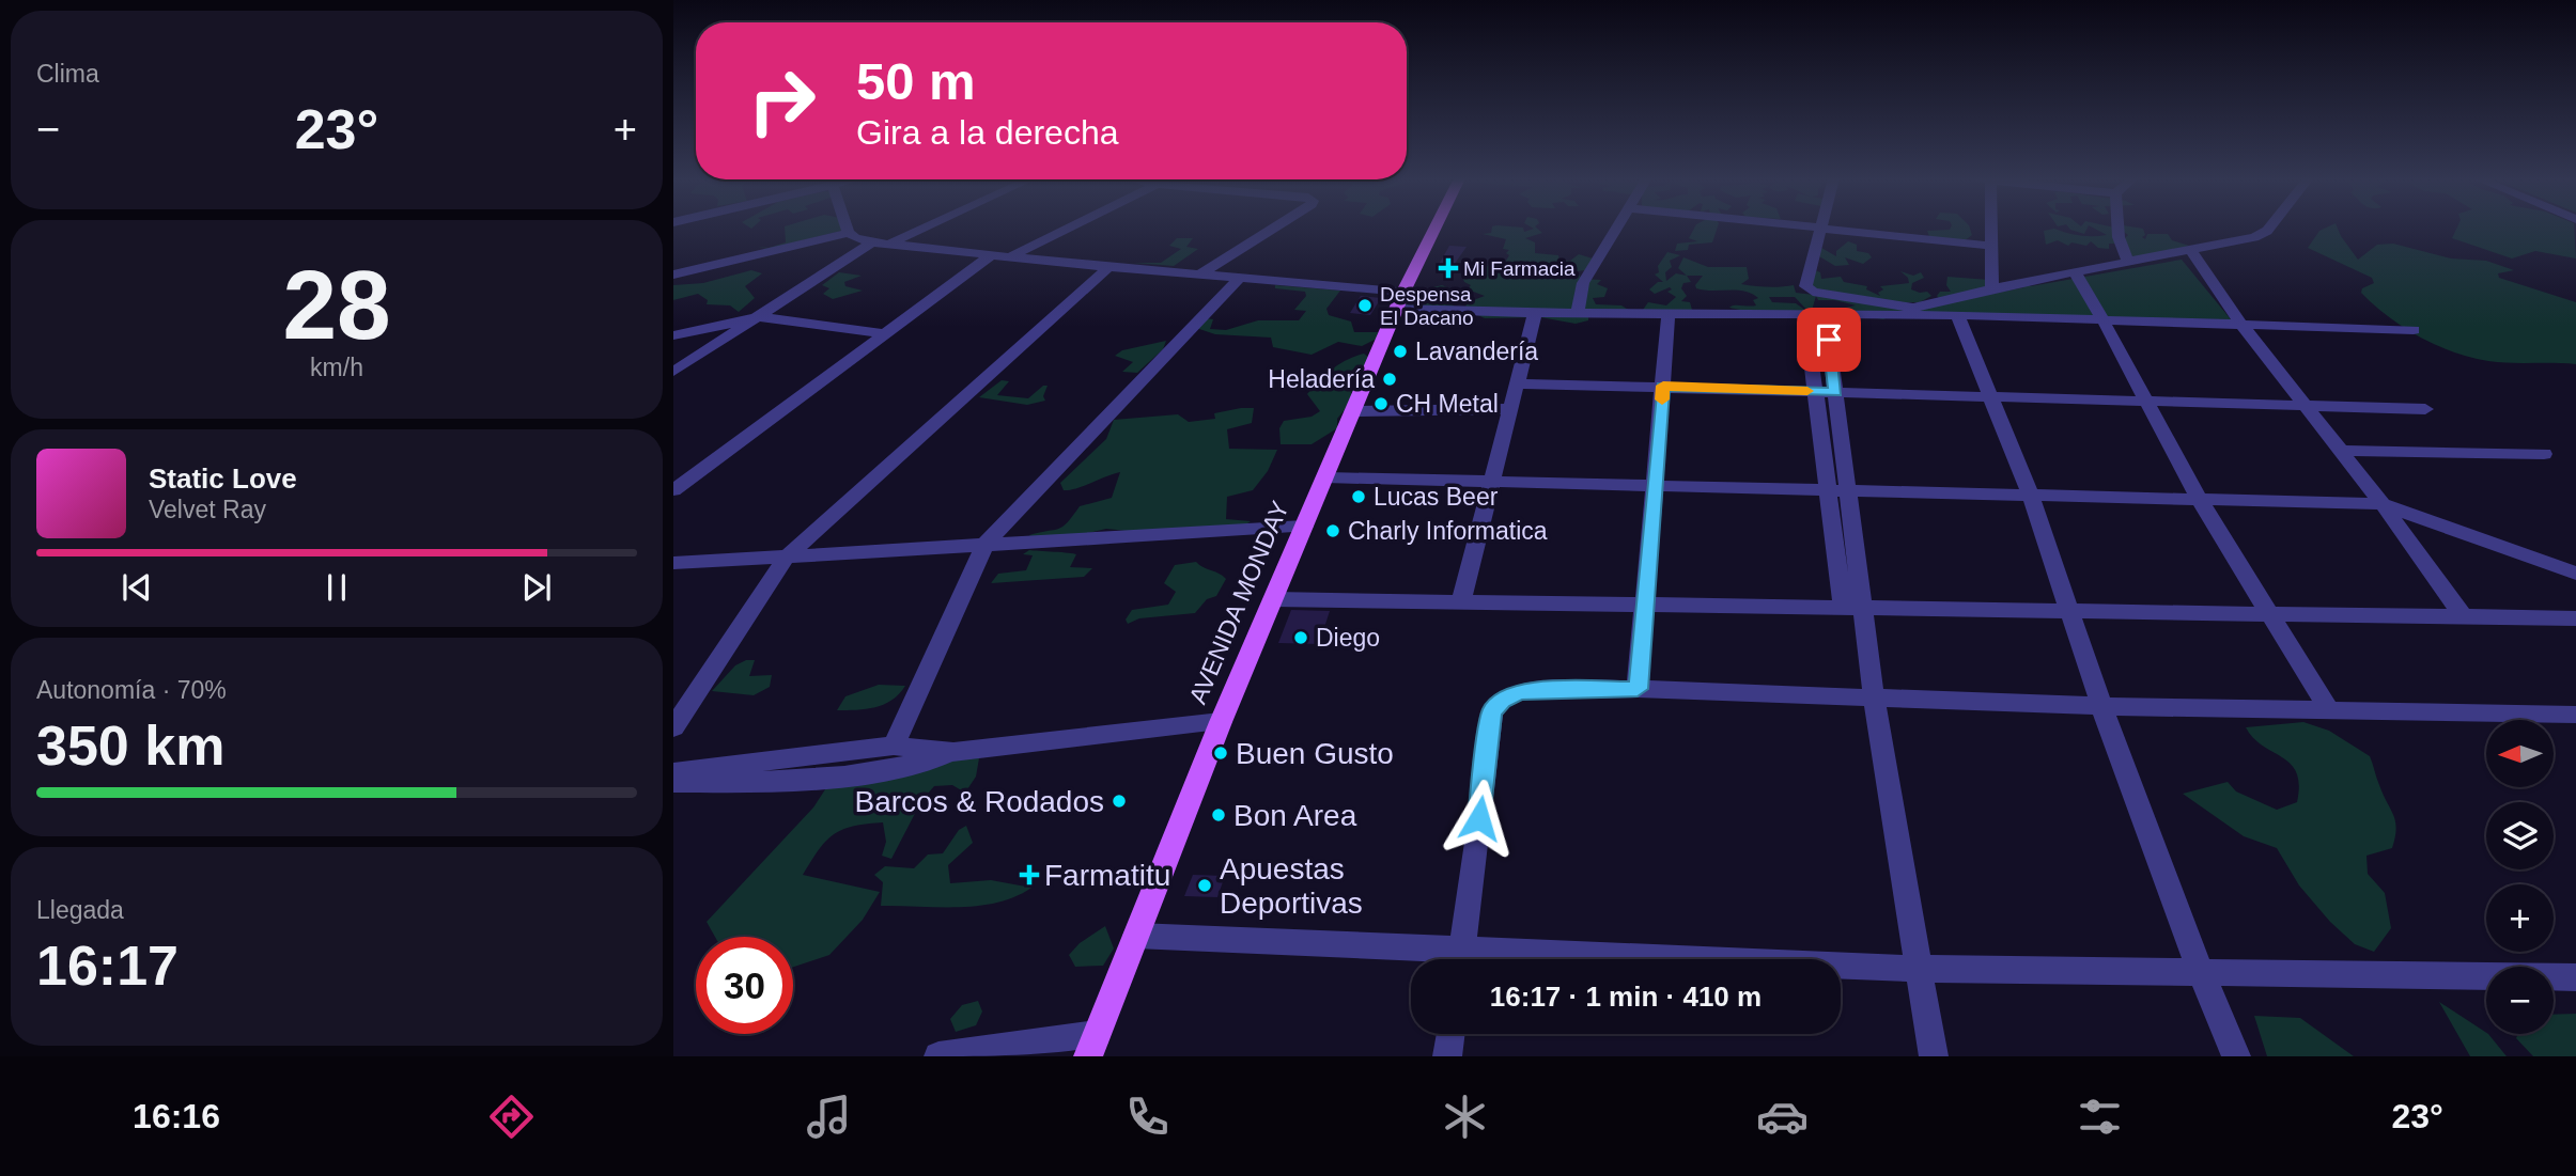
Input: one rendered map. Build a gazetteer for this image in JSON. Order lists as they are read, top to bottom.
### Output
{
  "streets": {
    "main road": ["AVENIDA MONDAY"]
  },
  "places": {
    "health": ["Mi Farmacia", "Farmatitu"],
    "other": [
      "Despensa El Dacano",
      "Lavandería",
      "Heladería",
      "CH Metal",
      "Lucas Beer",
      "Charly Informatica",
      "Diego",
      "Buen Gusto",
      "Barcos & Rodados",
      "Bon Area",
      "Apuestas Deportivas"
    ]
  },
  "north": "left",
  "page": {
    "tile": [
      "Clima",
      ["28", "km/h"],
      ["Autonomía · 70%", "350 km"],
      ["Llegada", "16:17"]
    ],
    "turn": ["50 m", "Gira a la derecha"],
    "heat": ["−", "23°", "+"],
    "song": ["Static Love", "Velvet Ray"],
    "map_buttons": ["+", "−"],
    "limit": "30",
    "trip": "16:17 · 1 min · 410 m",
    "tabs": ["16:16", "23°"]
  }
}
